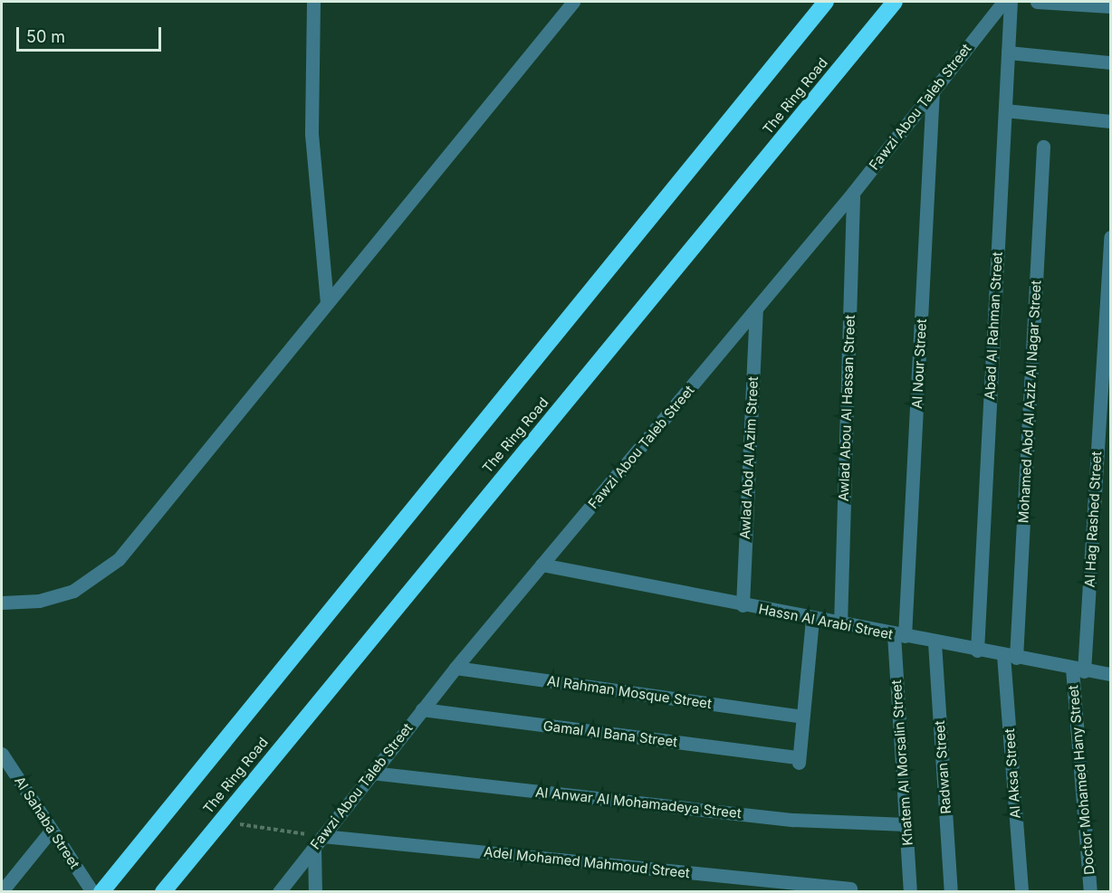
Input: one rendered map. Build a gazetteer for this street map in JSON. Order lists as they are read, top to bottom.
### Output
{
  "streets": {
    "highway": ["The Ring Road"],
    "street": [
      "Fawzi Abou Taleb Street",
      "Abad Al Rahman Street",
      "Al Nour Street",
      "Mohamed Abd Al Aziz Al Nagar Street",
      "Awlad Abou Al Hassan Street",
      "Awlad Abd Al Azim Street",
      "Al Hag Rashed Street",
      "Hassn Al Arabi Street",
      "Al Rahman Mosque Street",
      "Gamal Al Bana Street",
      "Khatem Al Morsalin Street",
      "Radwan Street",
      "Al Aksa Street",
      "Doctor Mohamed Hany Street",
      "Al Anwar Al Mohamadeya Street",
      "Al Sahaba Street",
      "Adel Mohamed Mahmoud Street"
    ]
  },
  "crossings": [
    ["Fawzi Abou Taleb Street", "Al Nour Street"],
    ["Fawzi Abou Taleb Street", "Awlad Abou Al Hassan Street"],
    ["Fawzi Abou Taleb Street", "Awlad Abd Al Azim Street"],
    ["Fawzi Abou Taleb Street", "Hassn Al Arabi Street"],
    ["Fawzi Abou Taleb Street", "Al Rahman Mosque Street"],
    ["Fawzi Abou Taleb Street", "Gamal Al Bana Street"],
    ["Fawzi Abou Taleb Street", "Al Anwar Al Mohamadeya Street"],
    ["Fawzi Abou Taleb Street", "Adel Mohamed Mahmoud Street"],
    ["Abad Al Rahman Street", "Hassn Al Arabi Street"],
    ["Al Nour Street", "Hassn Al Arabi Street"],
    ["Al Nour Street", "Khatem Al Morsalin Street"],
    ["Mohamed Abd Al Aziz Al Nagar Street", "Hassn Al Arabi Street"],
    ["Mohamed Abd Al Aziz Al Nagar Street", "Al Aksa Street"],
    ["Awlad Abou Al Hassan Street", "Hassn Al Arabi Street"],
    ["Awlad Abd Al Azim Street", "Hassn Al Arabi Street"],
    ["Al Hag Rashed Street", "Hassn Al Arabi Street"],
    ["Al Hag Rashed Street", "Doctor Mohamed Hany Street"],
    ["Hassn Al Arabi Street", "Khatem Al Morsalin Street"],
    ["Hassn Al Arabi Street", "Radwan Street"],
    ["Hassn Al Arabi Street", "Al Aksa Street"],
    ["Hassn Al Arabi Street", "Doctor Mohamed Hany Street"],
    ["Al Rahman Mosque Street", "Gamal Al Bana Street"],
    ["Khatem Al Morsalin Street", "Al Anwar Al Mohamadeya Street"]
  ],
  "scale_bar": "50 m"
}
